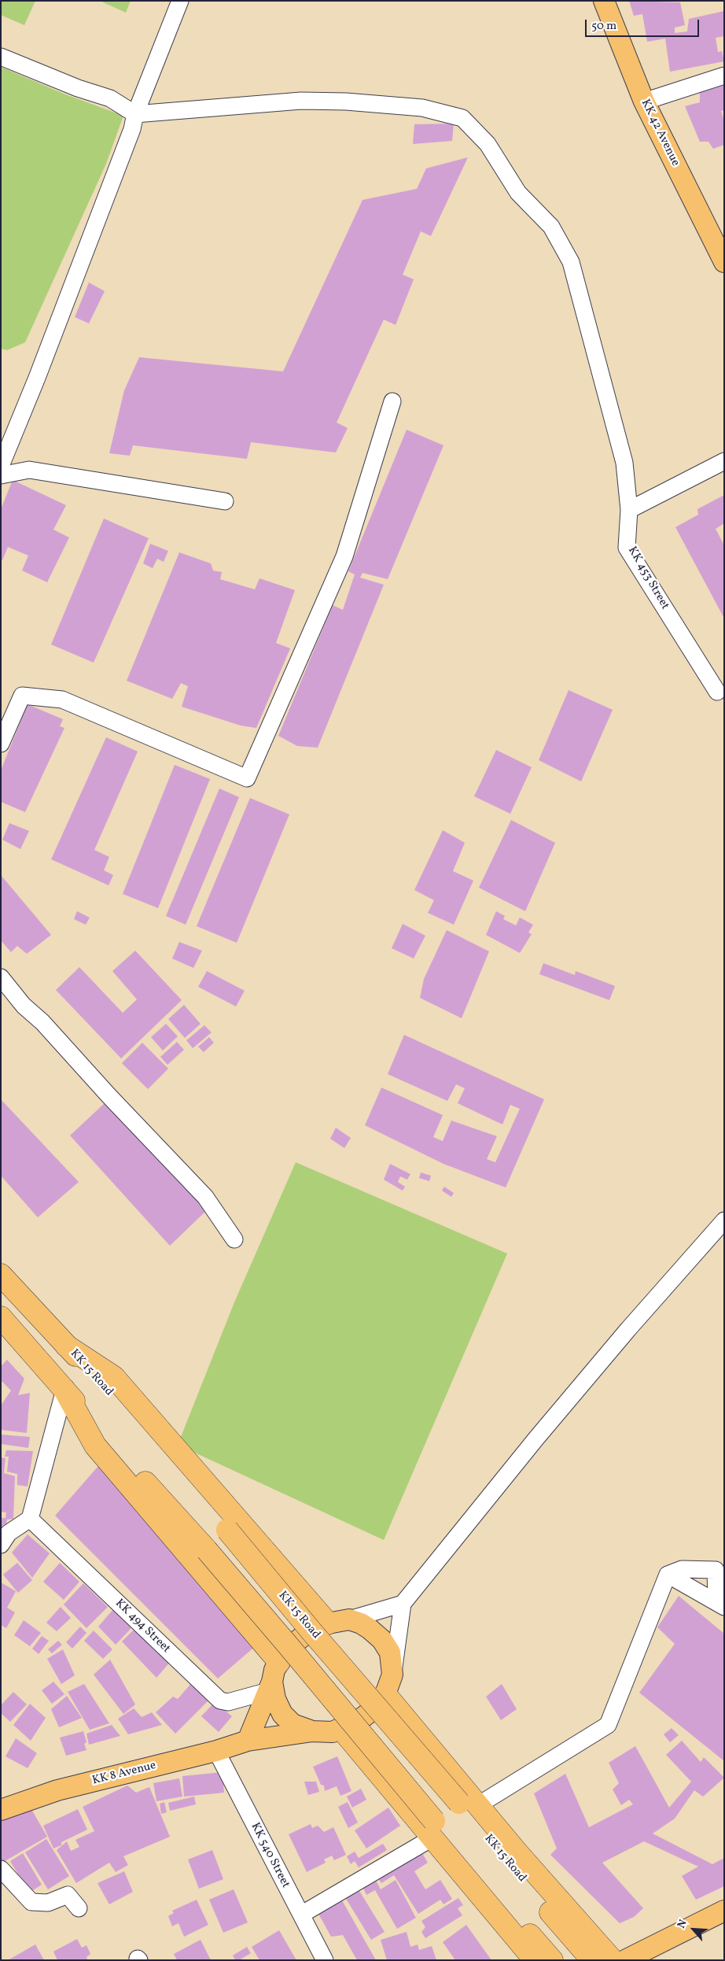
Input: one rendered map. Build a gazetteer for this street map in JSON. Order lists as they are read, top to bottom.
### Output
{
  "streets": {
    "highway": ["KK 15 Road"],
    "main road": ["KK 42 Avenue", "KK 8 Avenue"],
    "street": ["KK 453 Street", "KK 494 Street", "KK 540 Street"]
  },
  "crossings": [
    ["KK 494 Street", "KK 8 Avenue"],
    ["KK 8 Avenue", "KK 540 Street"]
  ],
  "scale_bar": "50 m",
  "north": "top left"
}
